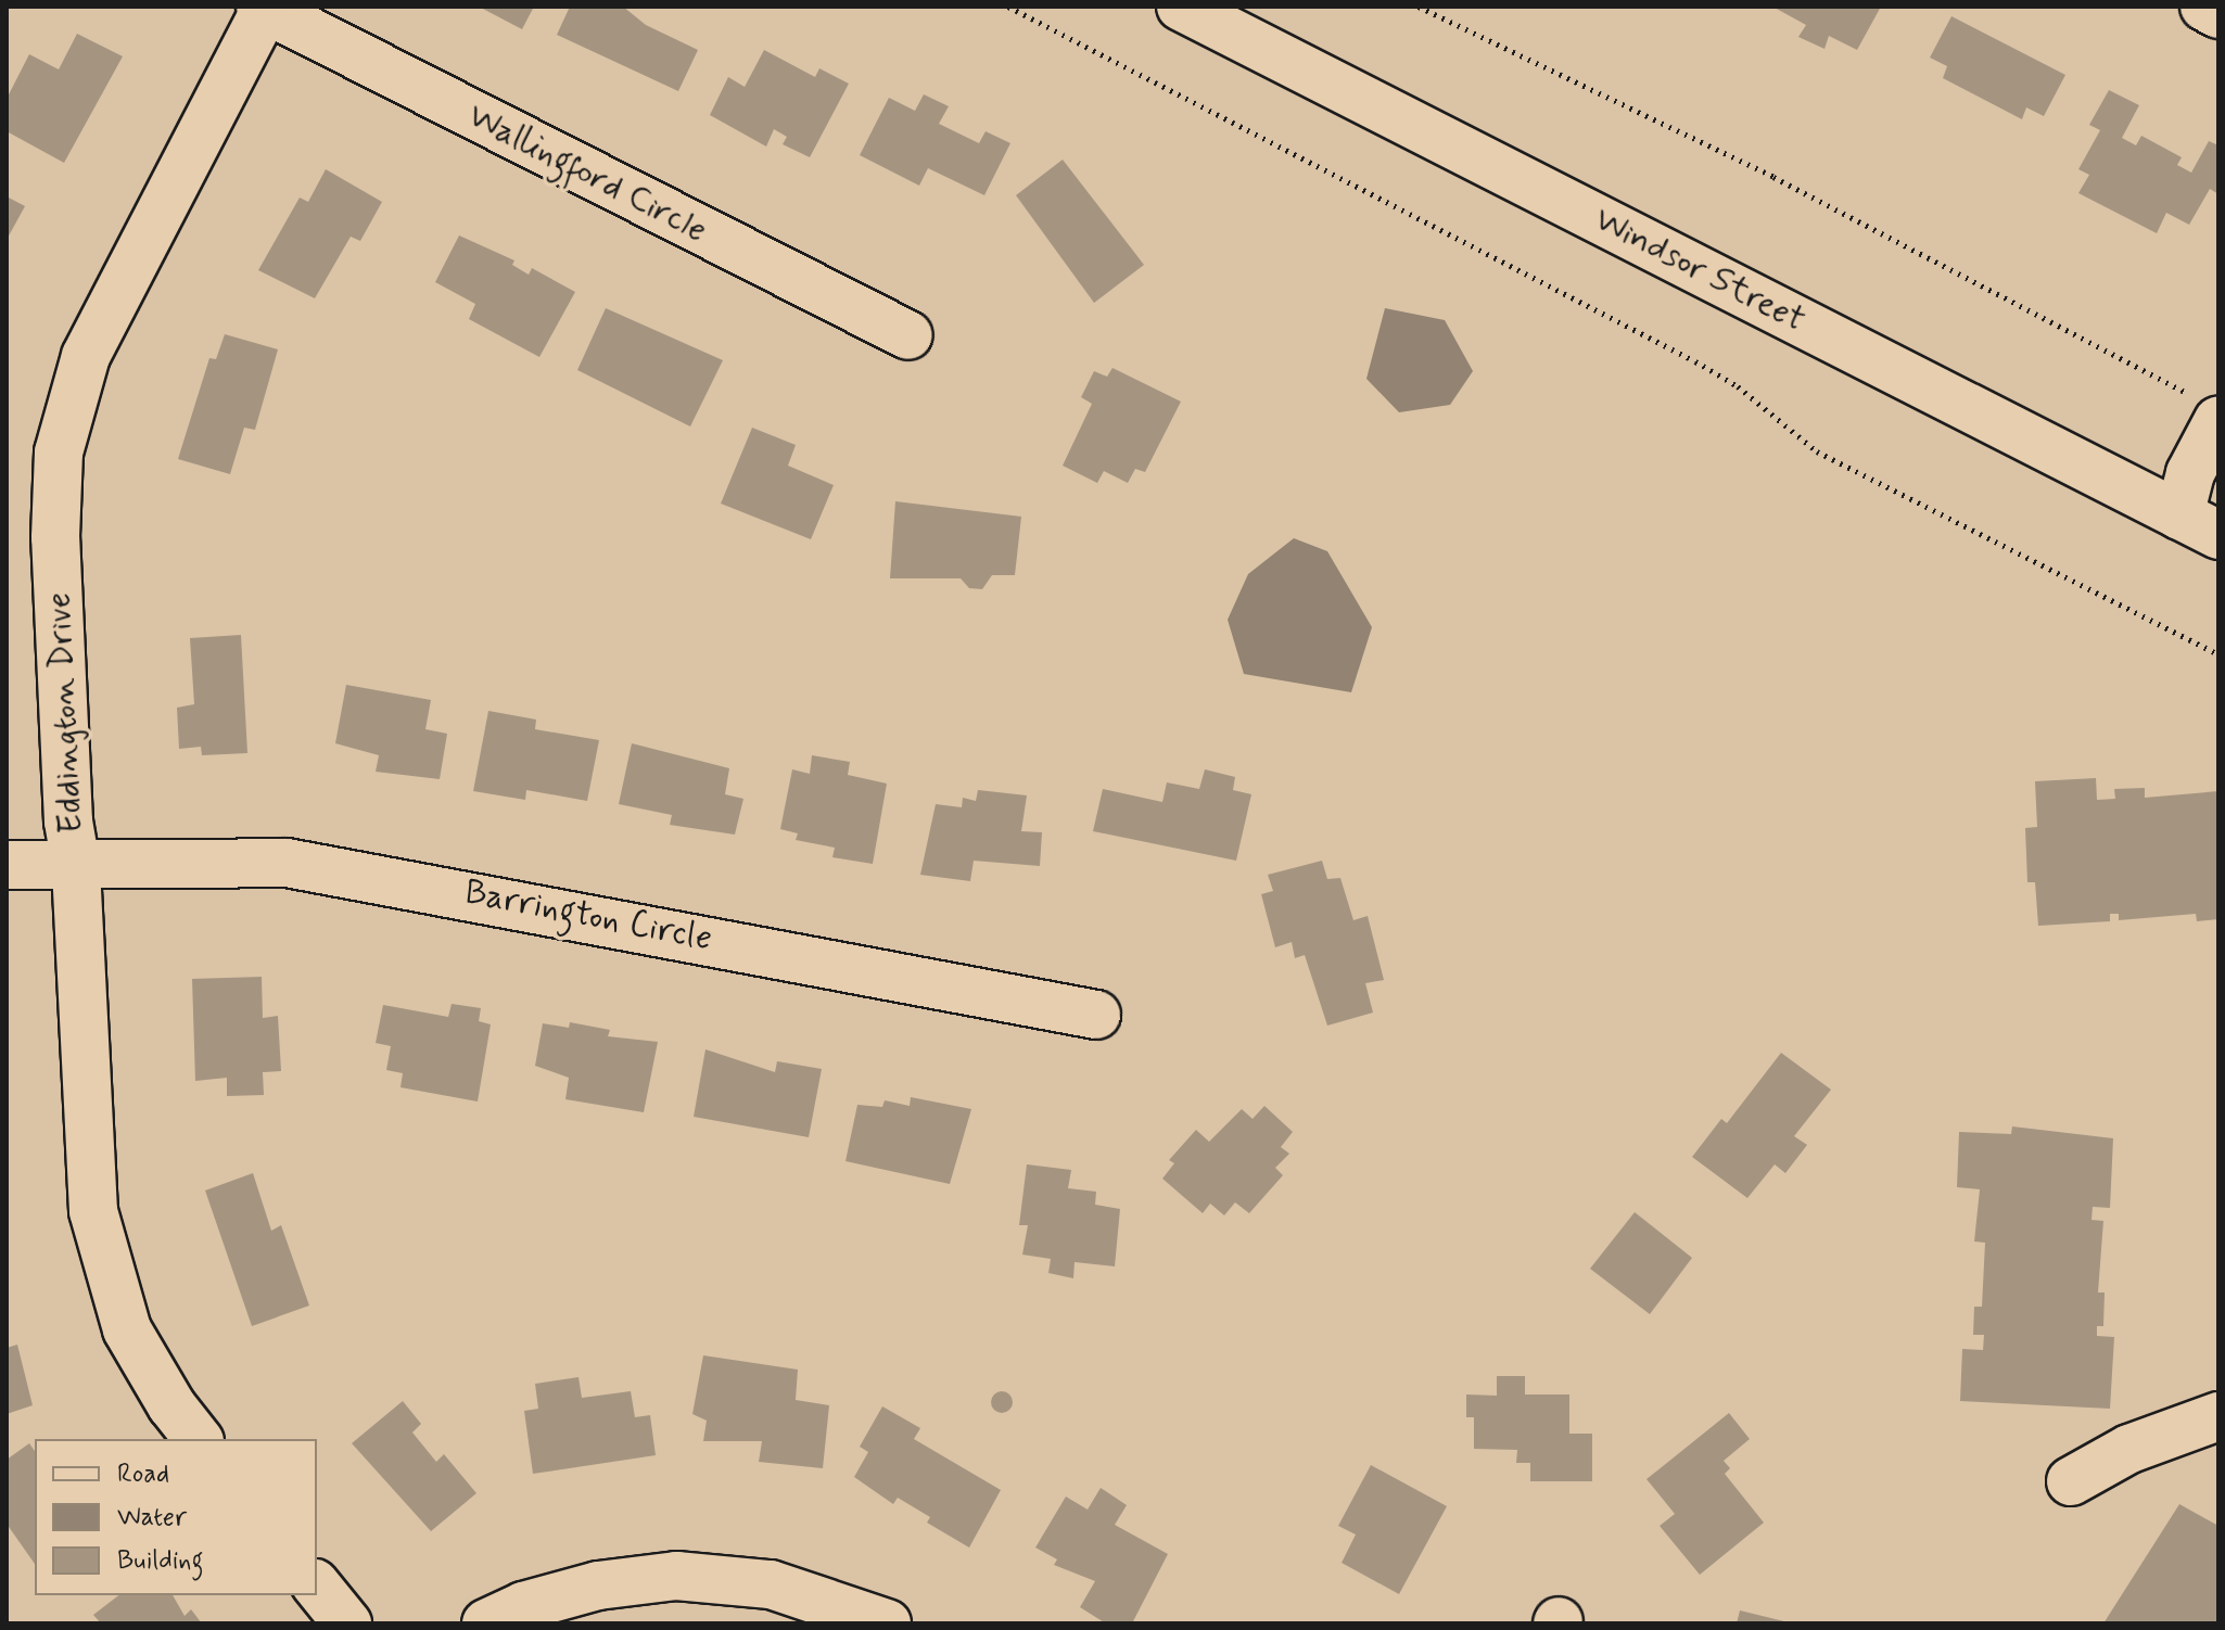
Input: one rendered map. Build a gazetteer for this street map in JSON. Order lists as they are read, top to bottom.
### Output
{
  "streets": {
    "street": [
      "Wallingford Circle",
      "Windsor Street",
      "Eddington Drive",
      "Barrington Circle"
    ]
  },
  "crossings": [
    ["Wallingford Circle", "Eddington Drive"],
    ["Eddington Drive", "Barrington Circle"]
  ],
  "legend": ["Road", "Water", "Building"]
}
